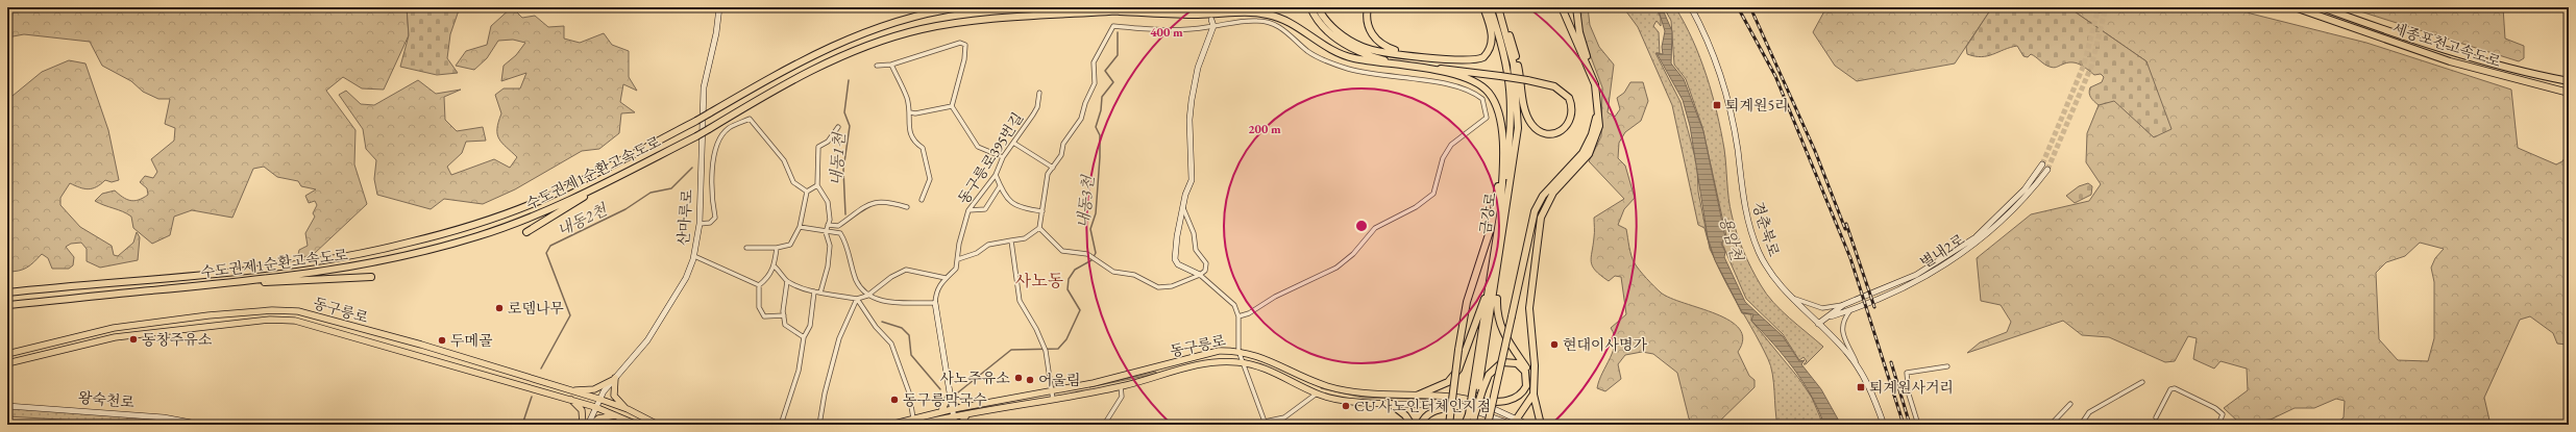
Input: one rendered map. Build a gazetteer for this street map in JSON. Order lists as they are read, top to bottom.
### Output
{
  "streets": {
    "highway": ["세종포천고속도로", "수도권제1순환고속도로", "금강로"],
    "main road": ["동구릉로"],
    "street": [
      "동구릉로395번길",
      "산마루로",
      "경춘북로",
      "별내2로",
      "왕숙천로"
    ]
  },
  "crossings": [
    ["산마루로", "동구릉로"],
    ["경춘북로", "별내2로"]
  ],
  "districts": ["사노동"],
  "water": [
    "내동1천",
    "내동3천",
    "내동2천",
    "용암천"
  ],
  "places": {
    "transit": ["퇴계원5리", "퇴계원사거리"],
    "other": [
      "로뎀나무",
      "동창주유소",
      "두메골",
      "현대이사명가",
      "사노주유소",
      "어울림",
      "동구릉막국수",
      "CU 사노인터체인지점"
    ]
  },
  "rings": ["400 m", "200 m"]
}
